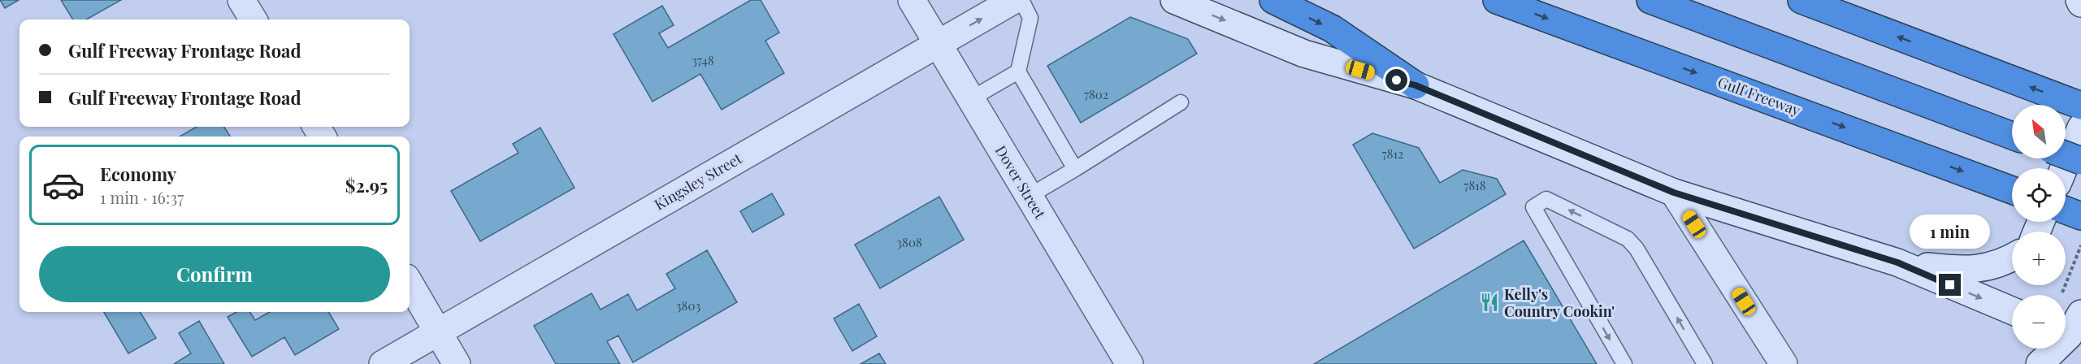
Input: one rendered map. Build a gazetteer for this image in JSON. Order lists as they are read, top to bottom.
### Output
{
  "streets": {
    "highway": ["Gulf Freeway"],
    "street": ["Kingsley Street", "Dover Street"]
  },
  "crossings": [
    ["Kingsley Street", "Dover Street"]
  ],
  "places": {
    "restaurant": ["Kelly's Country Cookin'"]
  },
  "house_numbers": [
    "3748",
    "7802",
    "7812",
    "7818",
    "3808",
    "3803"
  ],
  "north": "top left",
  "page": {
    "banner": ["Gulf Freeway Frontage Road", "Gulf Freeway Frontage Road"],
    "map_buttons": ["+", "−"],
    "list": [
      {
        "name": "Economy",
        "note": "1 min · 16:37",
        "value": "$2.95"
      }
    ],
    "bubble": "1 min",
    "buttons": "Confirm"
  }
}
